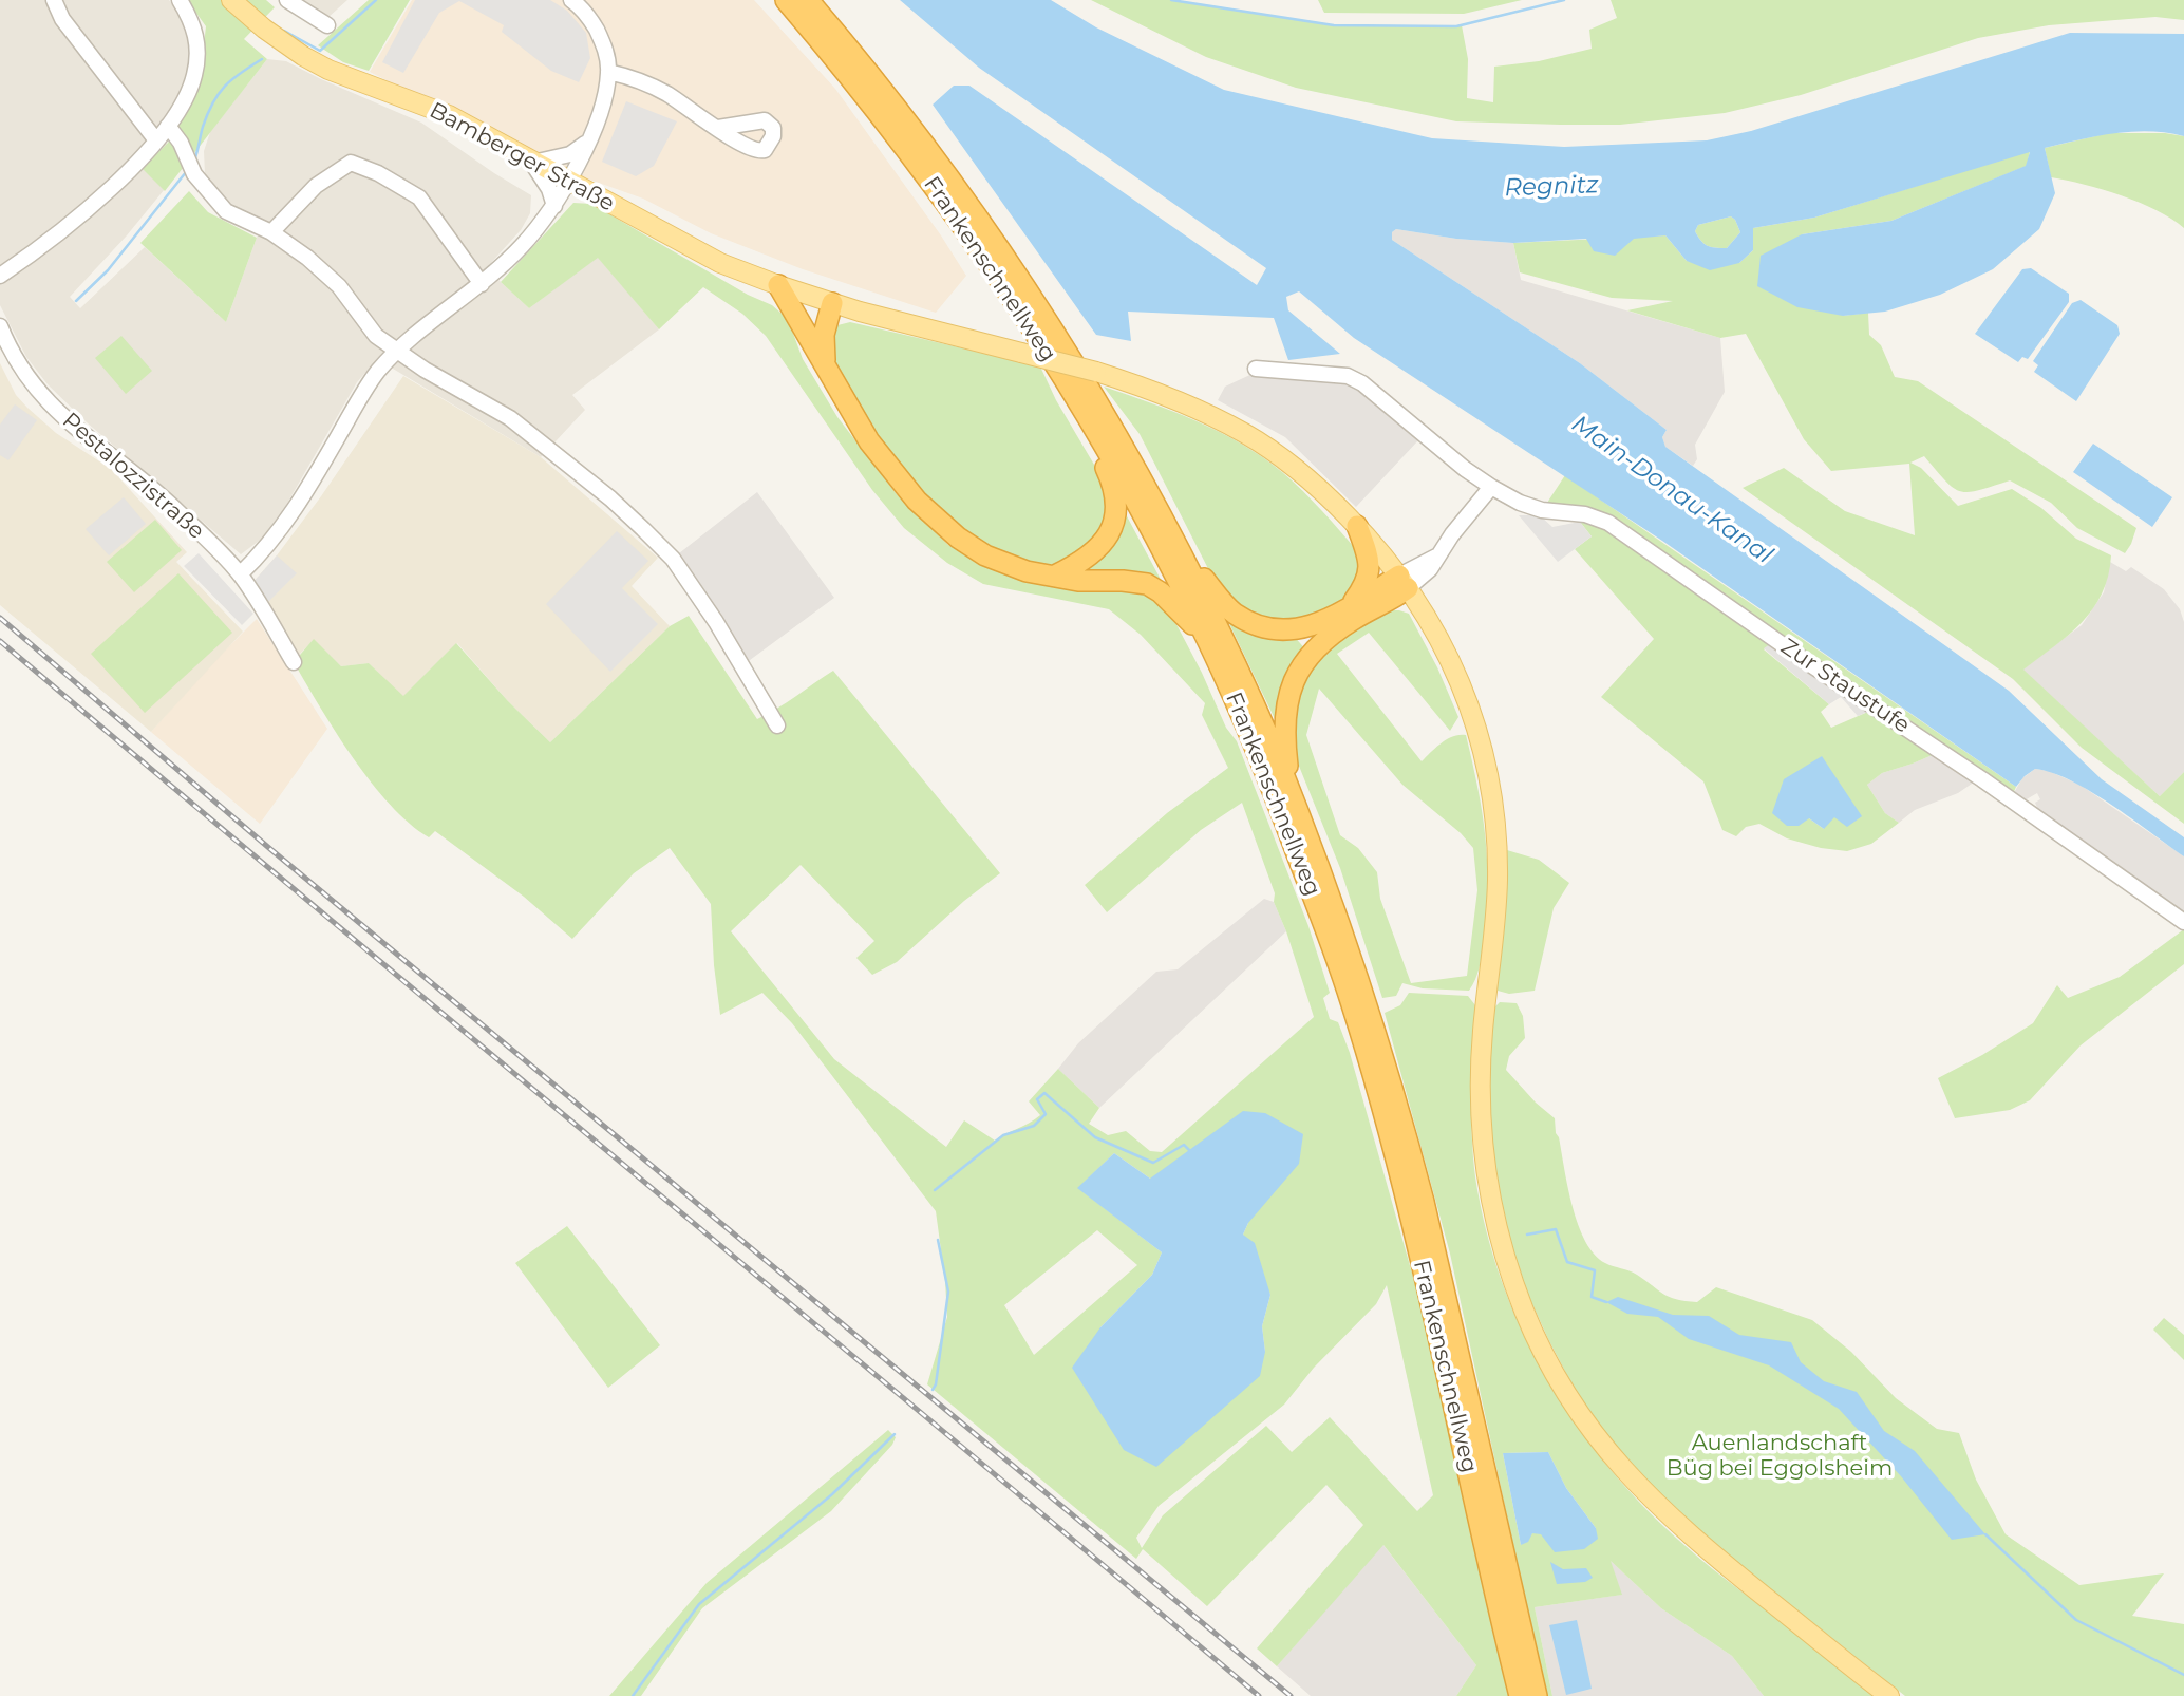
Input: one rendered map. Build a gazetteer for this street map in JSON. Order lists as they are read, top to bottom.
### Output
{
  "streets": {
    "highway": ["Frankenschnellweg"],
    "main road": ["Bamberger Straße"],
    "street": ["Pestalozzistraße", "Zur Staustufe"]
  },
  "water": ["Regnitz", "Main-Donau-Kanal"],
  "parks": ["Auenlandschaft Büg bei Eggolsheim"]
}
